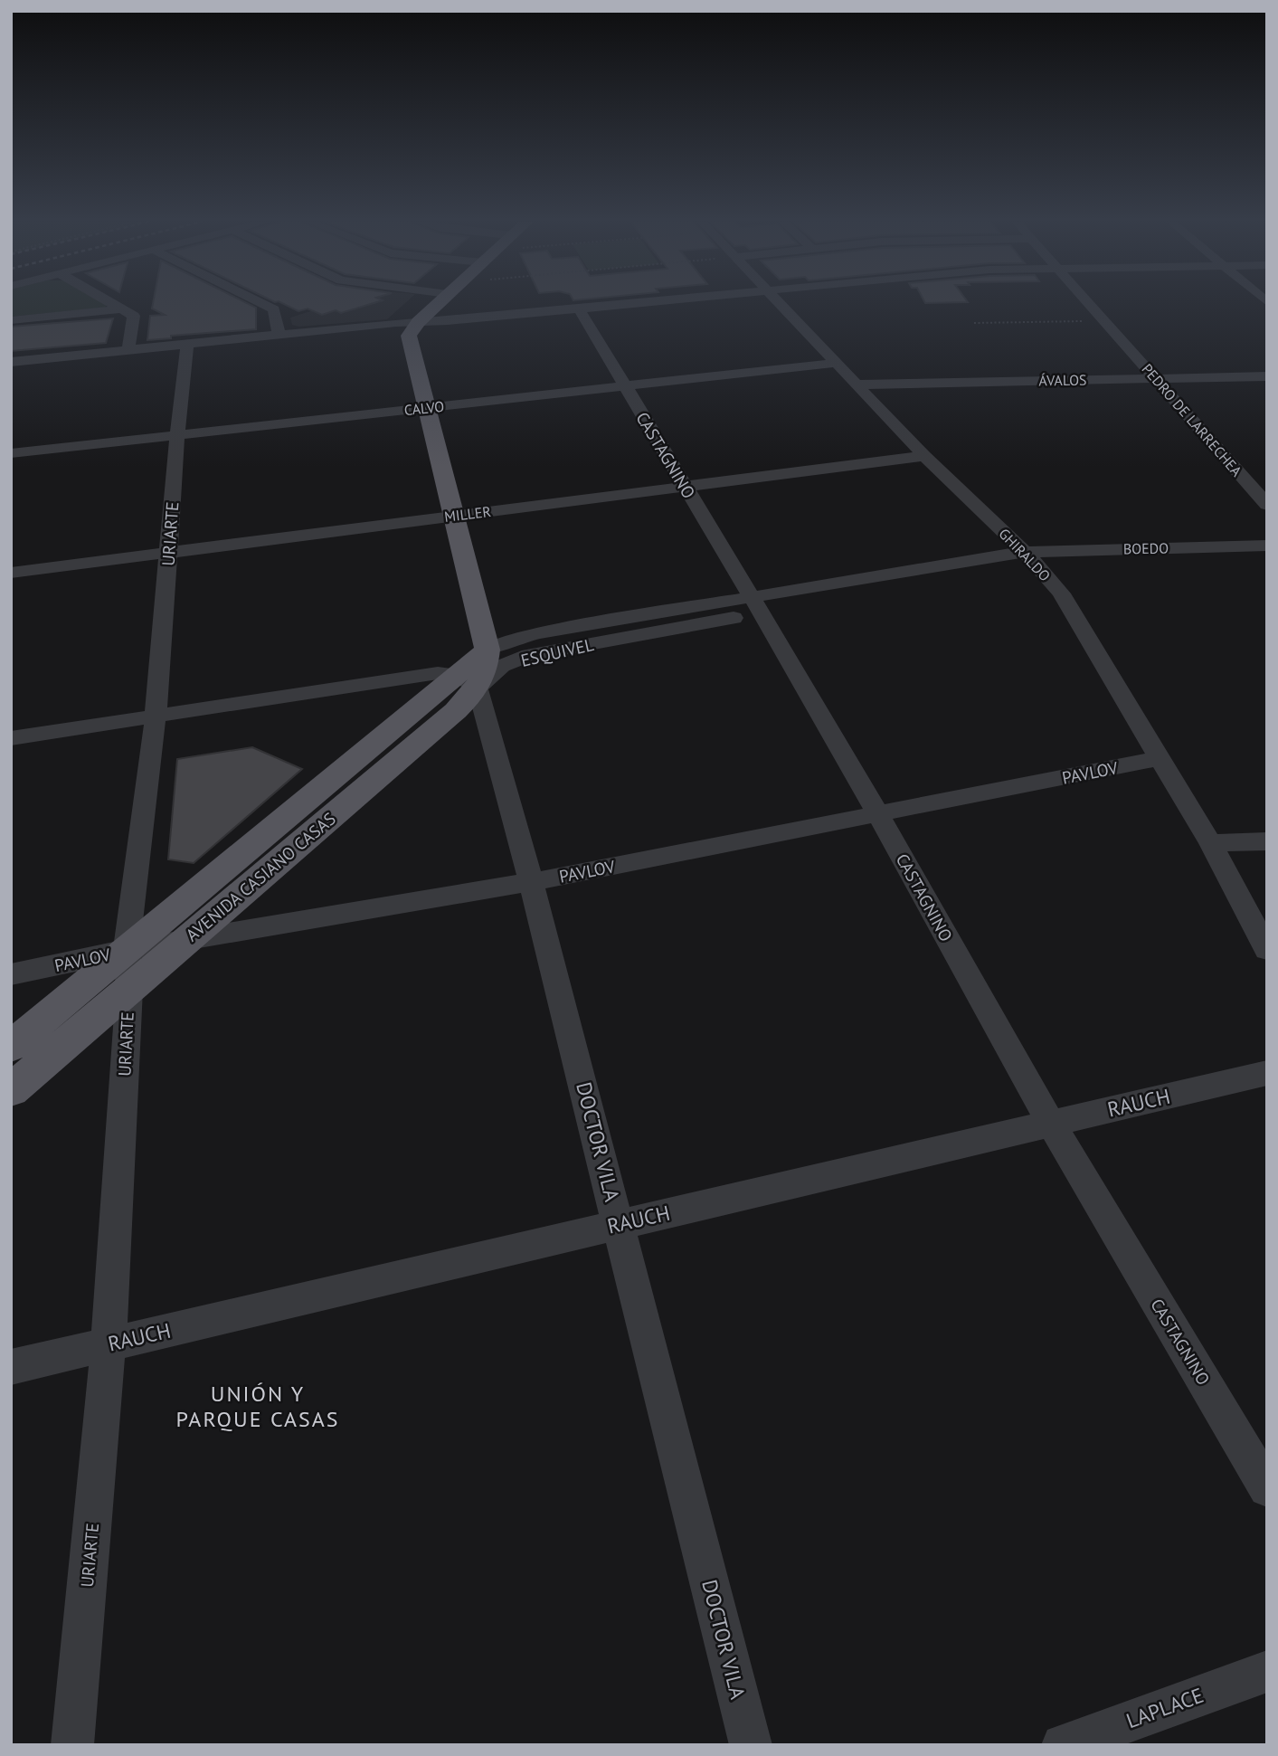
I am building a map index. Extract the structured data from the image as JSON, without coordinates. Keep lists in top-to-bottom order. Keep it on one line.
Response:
{"streets":{"main road":["AVENIDA CASIANO CASAS"],"street":["ÁVALOS","CALVO","PEDRO DE LARRECHEA","CASTAGNINO","MILLER","URIARTE","BOEDO","GHIRALDO","ESQUIVEL","PAVLOV","RAUCH","DOCTOR VILA","LAPLACE"]},"crossings":[["ÁVALOS","PEDRO DE LARRECHEA"],["ÁVALOS","GHIRALDO"],["CALVO","CASTAGNINO"],["CALVO","URIARTE"],["CALVO","GHIRALDO"],["CASTAGNINO","MILLER"],["CASTAGNINO","ESQUIVEL"],["CASTAGNINO","PAVLOV"],["CASTAGNINO","RAUCH"],["MILLER","URIARTE"],["MILLER","GHIRALDO"],["URIARTE","PAVLOV"],["URIARTE","AVENIDA CASIANO CASAS"],["URIARTE","RAUCH"],["BOEDO","GHIRALDO"],["BOEDO","ESQUIVEL"],["GHIRALDO","ESQUIVEL"],["GHIRALDO","PAVLOV"],["ESQUIVEL","AVENIDA CASIANO CASAS"],["ESQUIVEL","DOCTOR VILA"],["PAVLOV","AVENIDA CASIANO CASAS"],["PAVLOV","DOCTOR VILA"],["AVENIDA CASIANO CASAS","DOCTOR VILA"],["RAUCH","DOCTOR VILA"]],"districts":["UNIÓN Y PARQUE CASAS"]}
